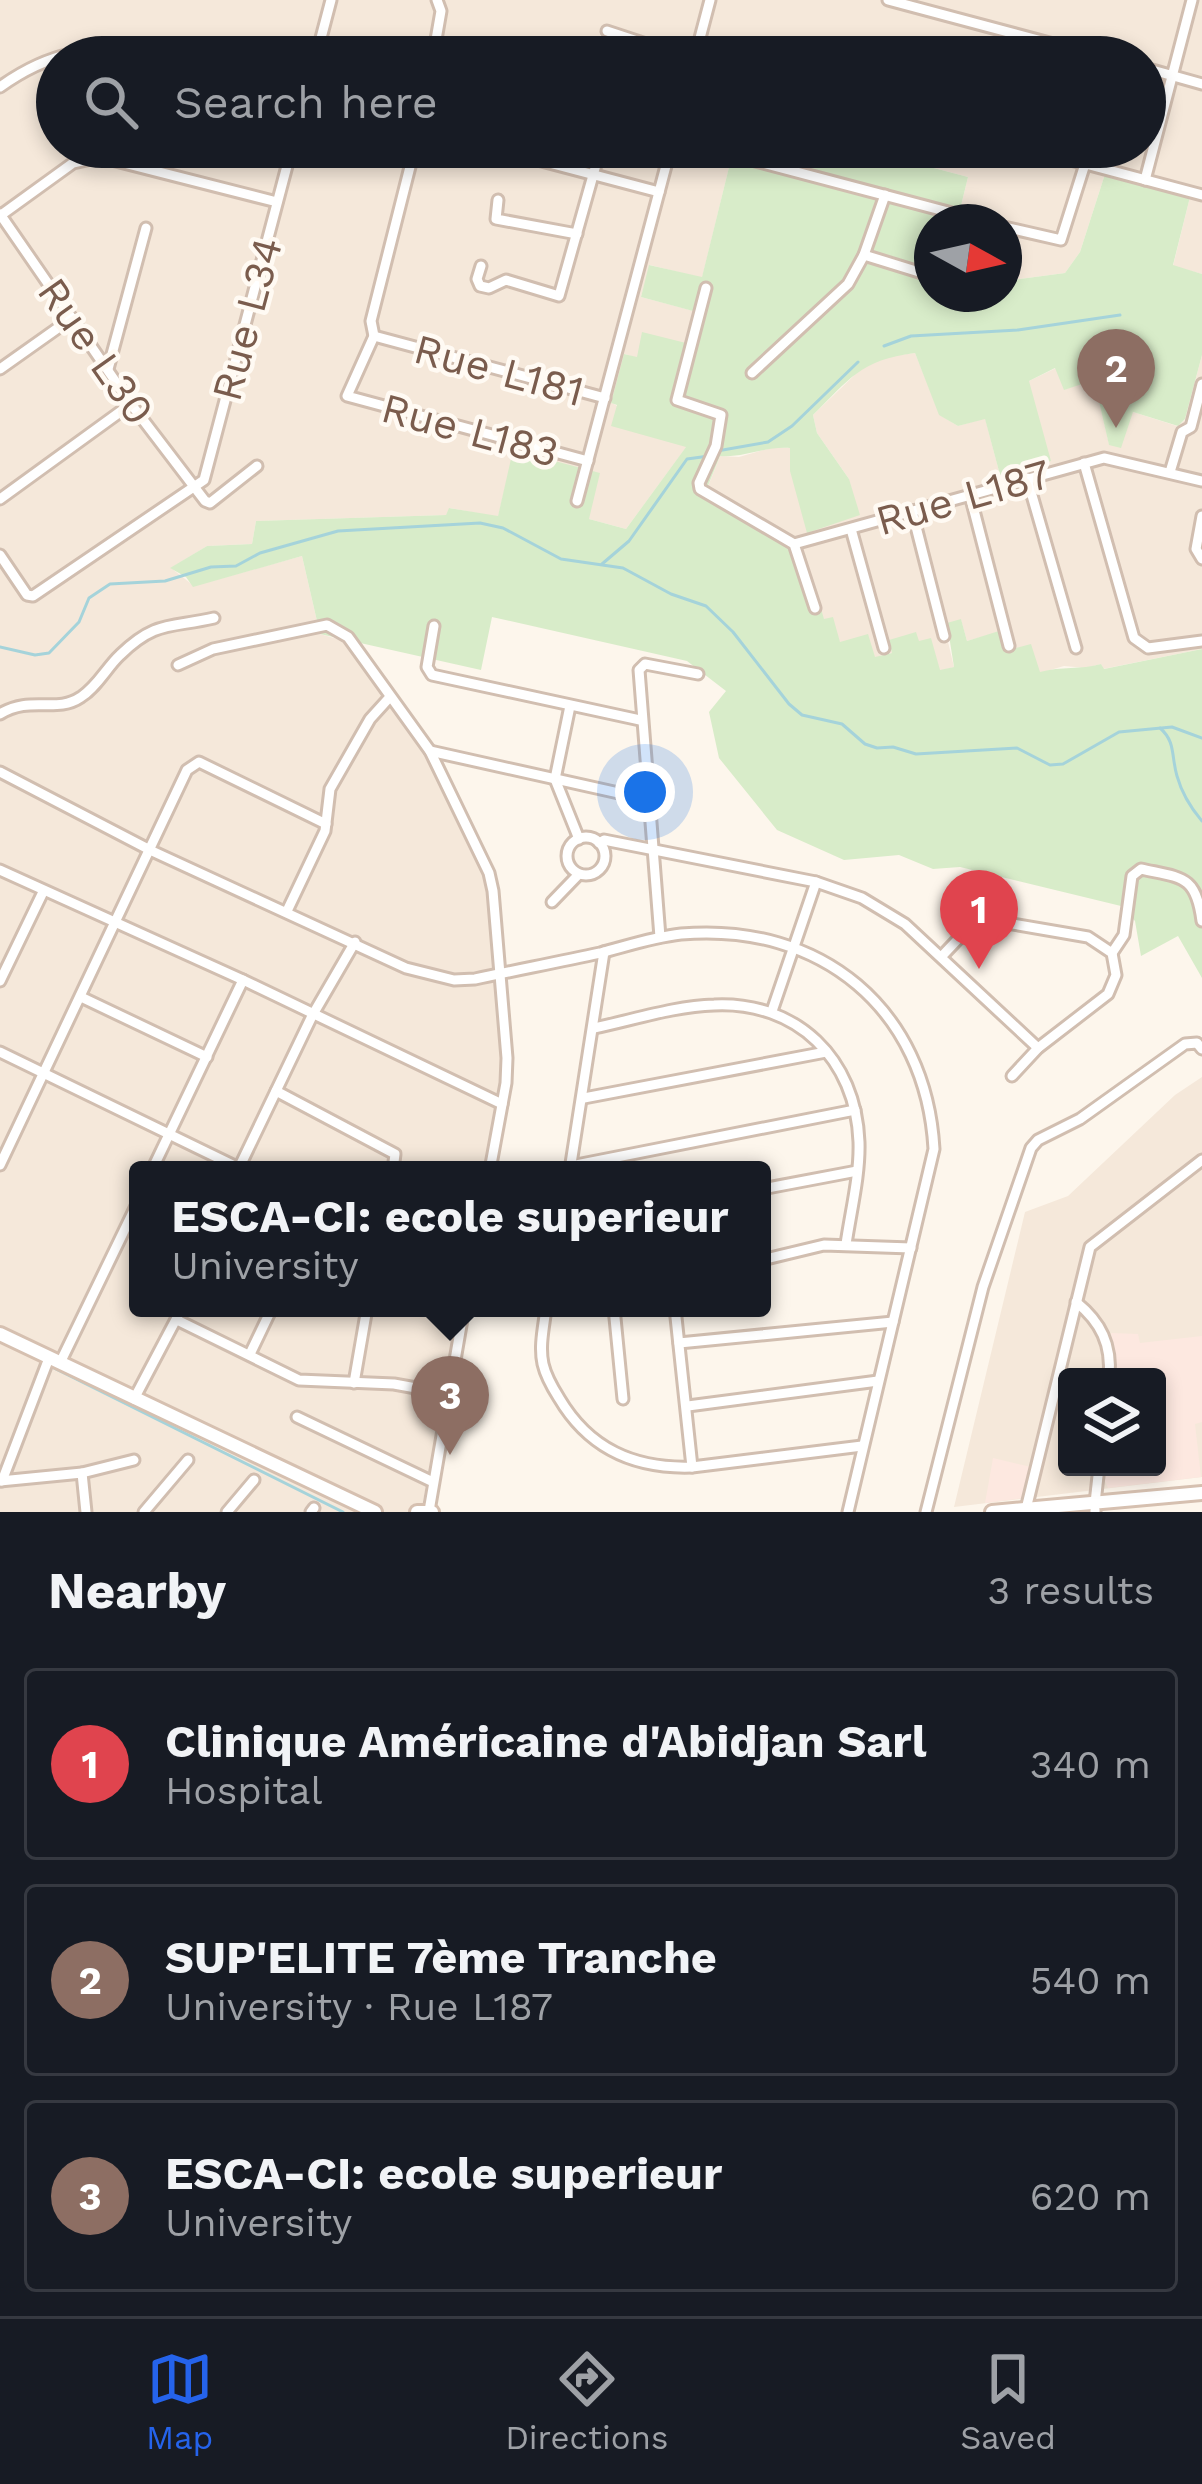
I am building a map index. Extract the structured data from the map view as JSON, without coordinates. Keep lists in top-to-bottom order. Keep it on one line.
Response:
{"streets":{"street":["Rue L34","Rue L30","Rue L181","Rue L183","Rue L187"]},"crossings":[["Rue L34","Rue L30"],["Rue L181","Rue L183"]],"north":"right","page":{"search":"Search here","pins":["2","1","3"],"popup":["ESCA-CI: ecole superieur","University"],"heading":["Nearby","3 results"],"list":[{"mark":"1","name":"Clinique Américaine d'Abidjan Sarl","note":"Hospital","value":"340 m"},{"mark":"2","name":"SUP'ELITE 7ème Tranche","note":"University · Rue L187","value":"540 m"},{"mark":"3","name":"ESCA-CI: ecole superieur","note":"University","value":"620 m"}],"nav":["Map","Directions","Saved"]}}
